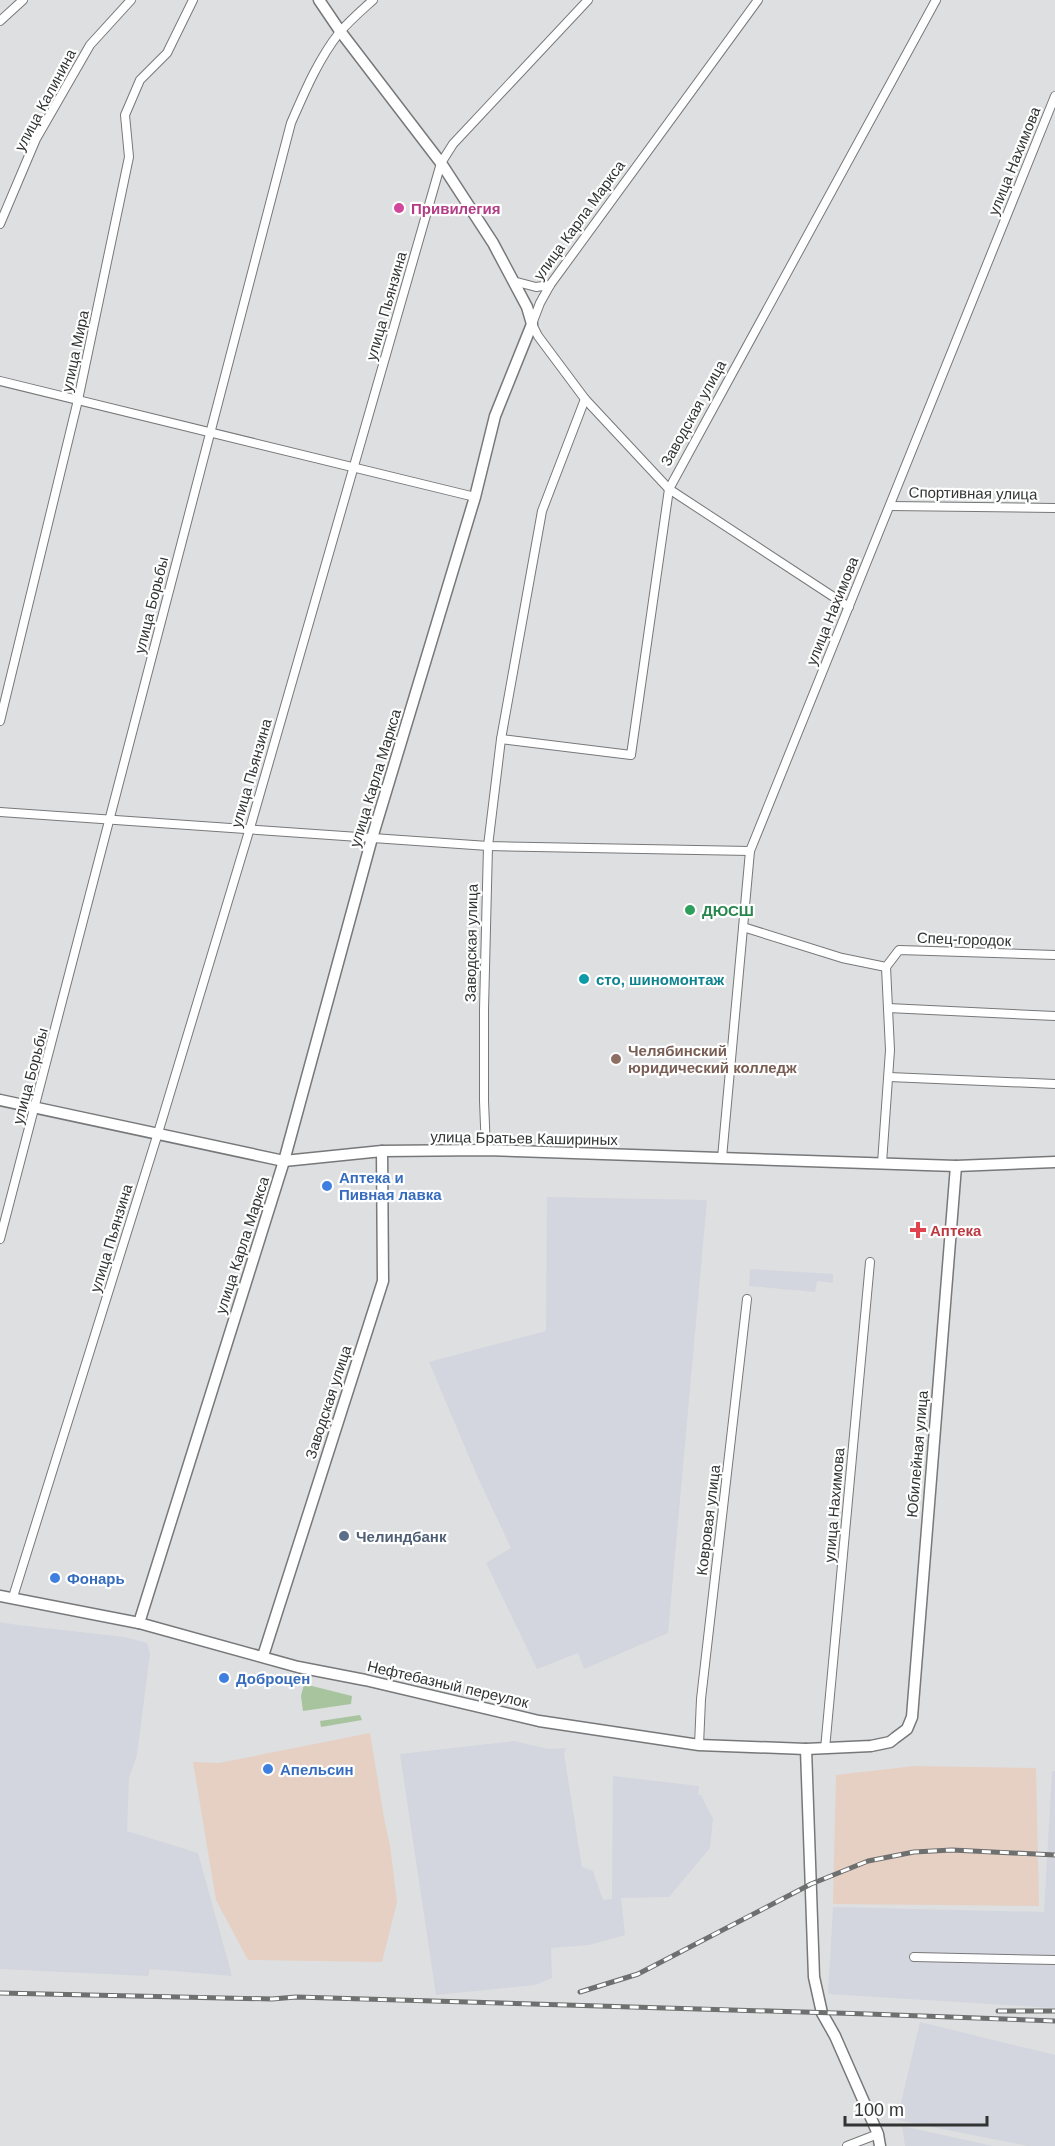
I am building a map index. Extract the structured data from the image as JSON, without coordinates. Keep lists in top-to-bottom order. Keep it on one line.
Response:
{"streets":{"street":["улица Калинина","улица Нахимова","улица Карла Маркса","улица Пьянзина","улица Мира","Заводская улица","Спортивная улица","улица Борьбы","Спец-городок","улица Братьев Кашириных","Юбилейная улица","Ковровая улица","Нефтебазный переулок"]},"crossings":[["улица Нахимова","Спортивная улица"],["улица Нахимова","улица Братьев Кашириных"],["улица Нахимова","Нефтебазный переулок"],["улица Карла Маркса","улица Братьев Кашириных"],["улица Карла Маркса","Нефтебазный переулок"],["улица Пьянзина","улица Братьев Кашириных"],["улица Пьянзина","Нефтебазный переулок"],["Заводская улица","улица Братьев Кашириных"],["Заводская улица","Нефтебазный переулок"],["улица Борьбы","улица Братьев Кашириных"],["улица Братьев Кашириных","Юбилейная улица"],["Юбилейная улица","Нефтебазный переулок"],["Ковровая улица","Нефтебазный переулок"]],"places":{"other":["Привилегия","ДЮСШ","сто, шиномонтаж","Челябинский юридический колледж","Аптека и Пивная лавка","Челиндбанк","Фонарь","Доброцен","Апельсин"],"health":["Аптека"]},"scale_bar":"100 m"}
